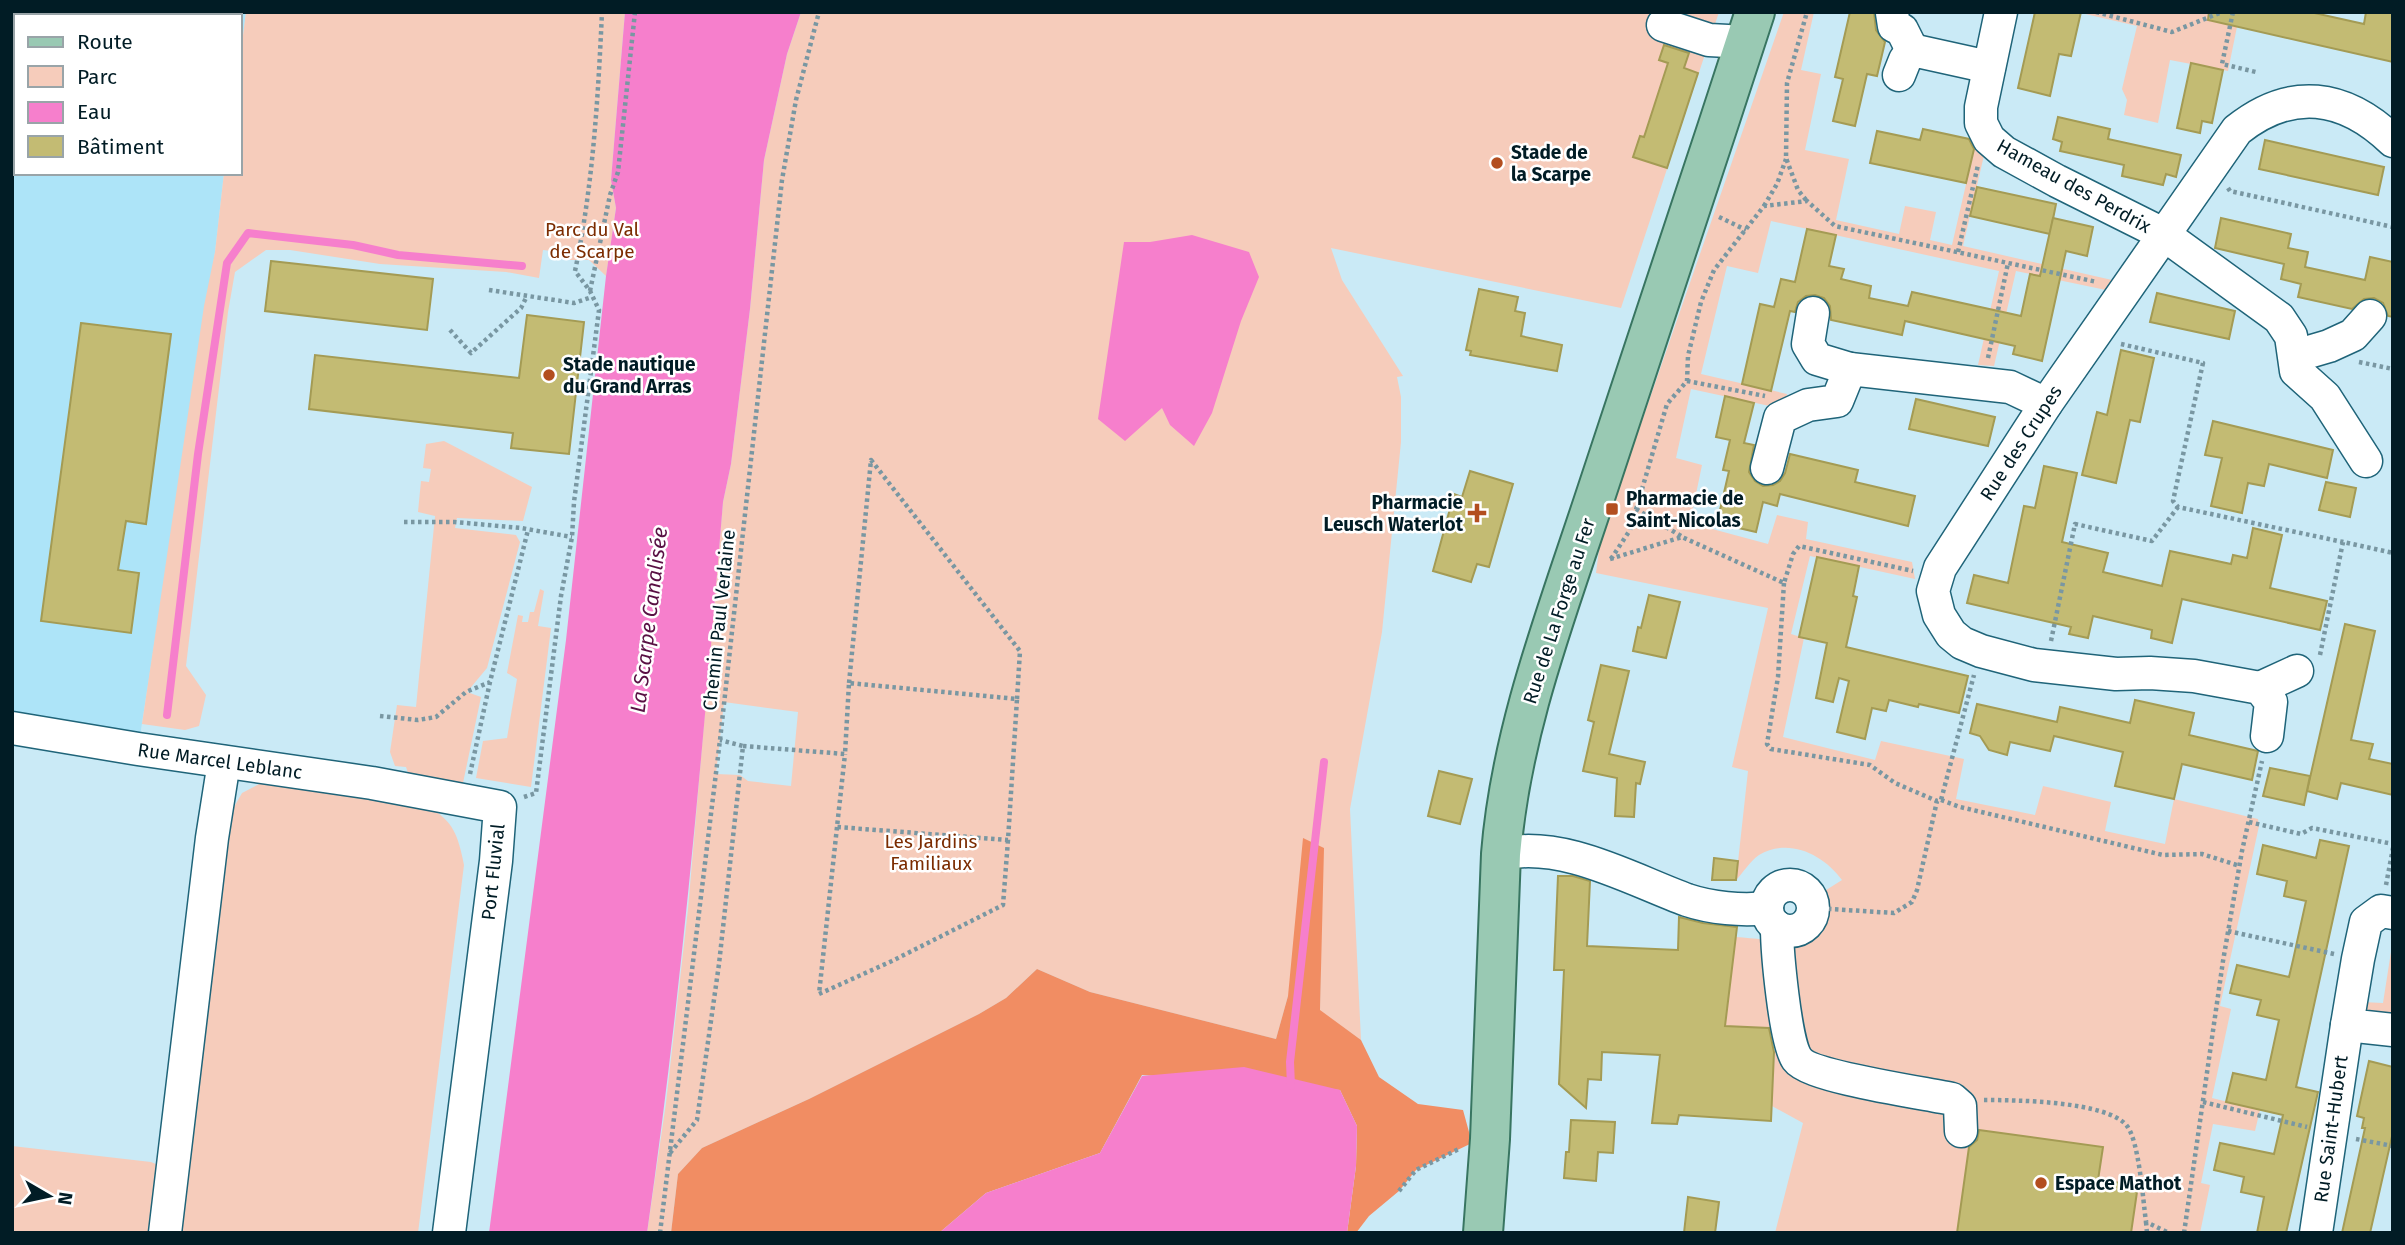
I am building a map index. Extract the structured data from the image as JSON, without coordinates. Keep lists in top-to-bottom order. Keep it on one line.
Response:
{"streets":{"main road":["Rue de La Forge au Fer"],"street":["Hameau des Perdrix","Rue des Crupes","Rue Marcel Leblanc","Port Fluvial","Rue Saint-Hubert"],"path":["Chemin Paul Verlaine"]},"crossings":[["Hameau des Perdrix","Rue des Crupes"],["Rue Marcel Leblanc","Port Fluvial"]],"water":["La Scarpe Canalisée"],"parks":["Parc du Val de Scarpe","Les Jardins Familiaux"],"places":{"other":["Stade de la Scarpe","Stade nautique du Grand Arras","Espace Mathot"],"transit":["Pharmacie de Saint-Nicolas"],"health":["Pharmacie Leusch Waterlot"]},"legend":["Route","Parc","Eau","Bâtiment"],"north":"right"}
